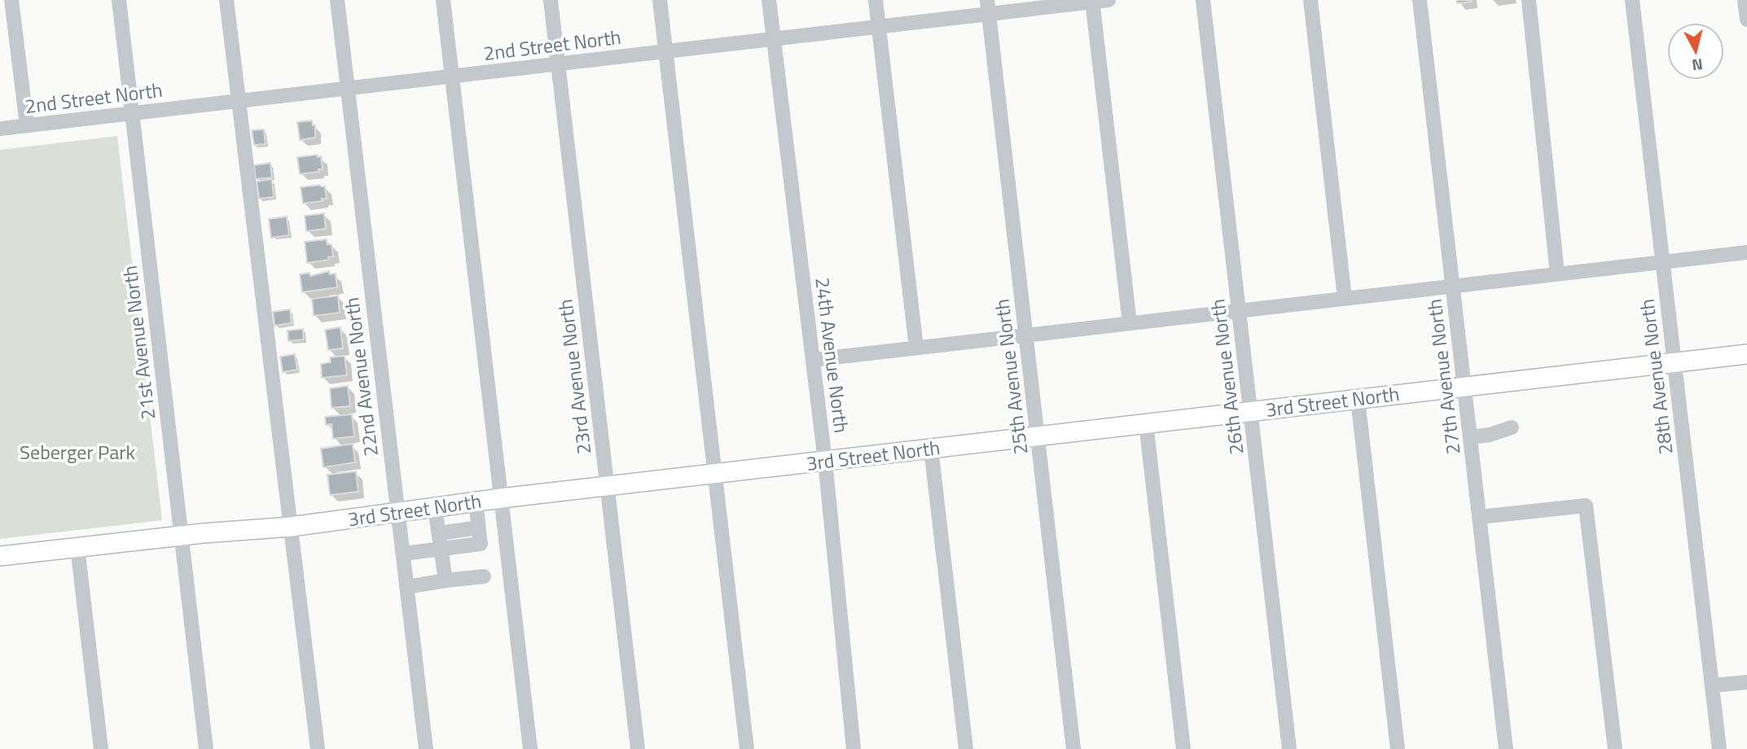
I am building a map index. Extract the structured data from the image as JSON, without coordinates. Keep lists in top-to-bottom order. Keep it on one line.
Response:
{"streets":{"main road":["3rd Street North"],"street":["2nd Street North","21st Avenue North","24th Avenue North","22nd Avenue North","23rd Avenue North","25th Avenue North","26th Avenue North","27th Avenue North","28th Avenue North"]},"crossings":[["2nd Street North","21st Avenue North"],["2nd Street North","24th Avenue North"],["2nd Street North","22nd Avenue North"],["2nd Street North","23rd Avenue North"],["2nd Street North","25th Avenue North"],["21st Avenue North","3rd Street North"],["24th Avenue North","3rd Street North"],["22nd Avenue North","3rd Street North"],["23rd Avenue North","3rd Street North"],["25th Avenue North","3rd Street North"],["26th Avenue North","3rd Street North"],["27th Avenue North","3rd Street North"],["28th Avenue North","3rd Street North"]],"parks":["Seberger Park"],"north":"bottom"}
